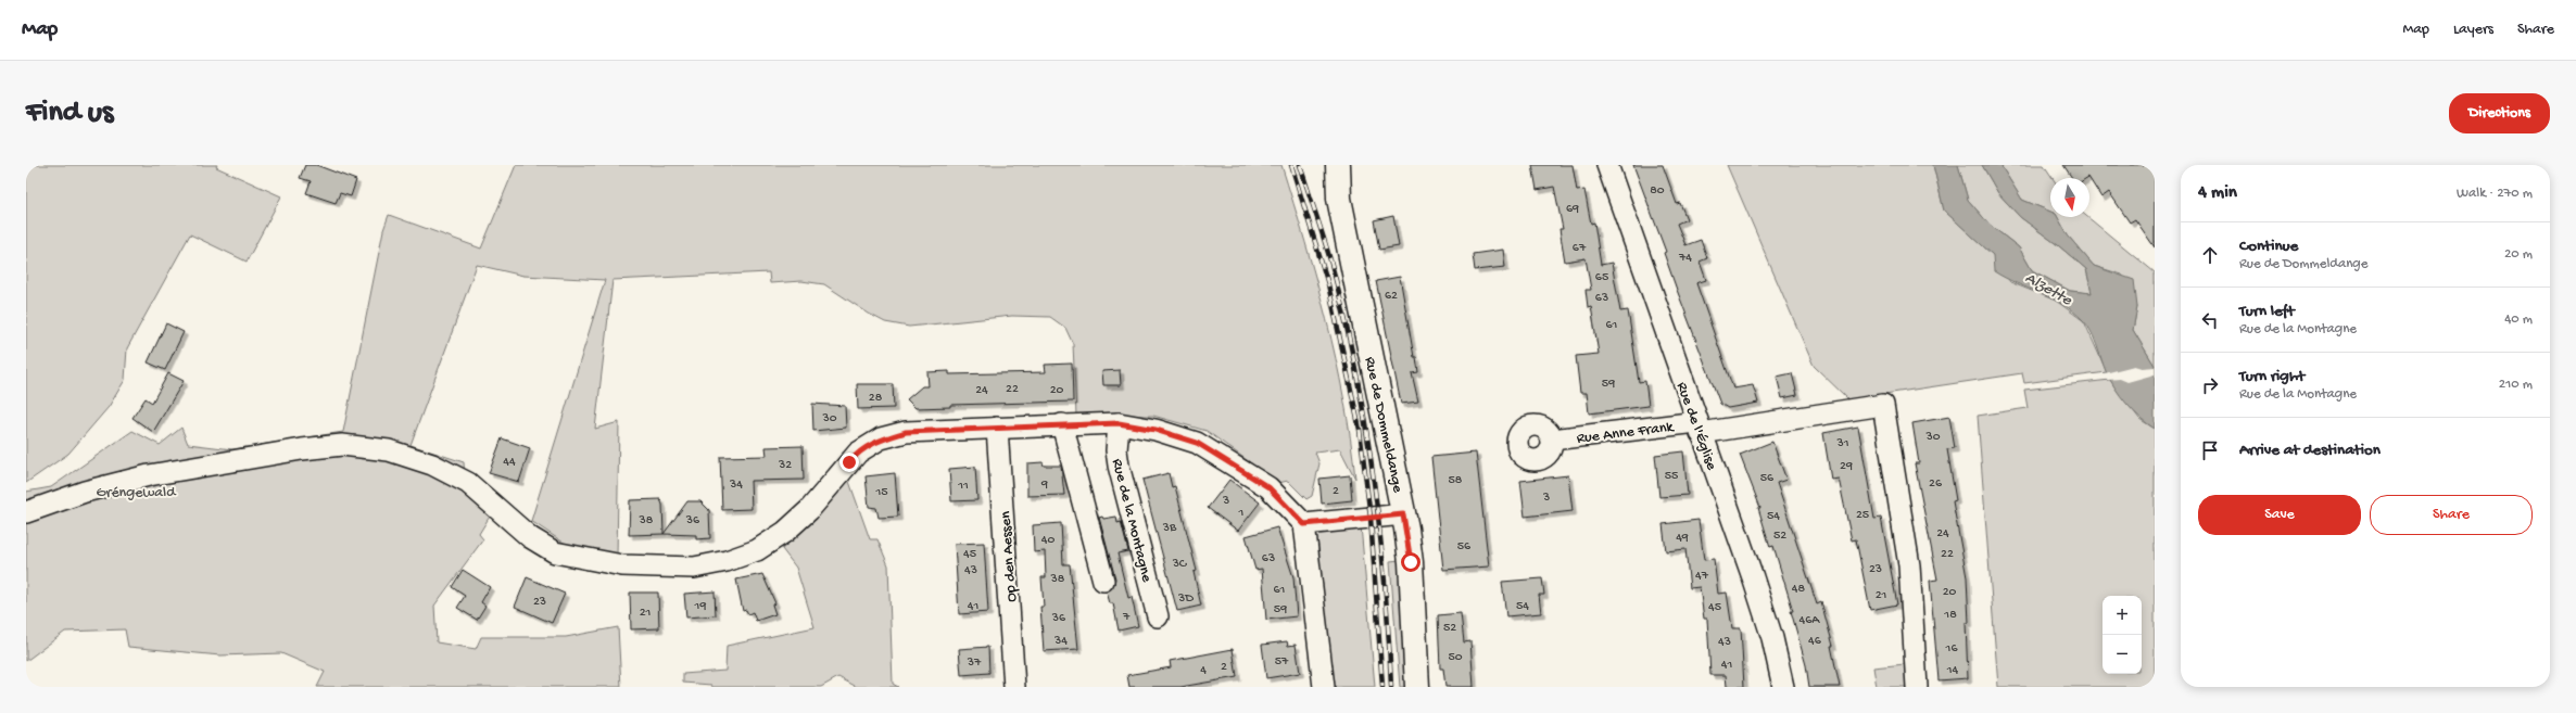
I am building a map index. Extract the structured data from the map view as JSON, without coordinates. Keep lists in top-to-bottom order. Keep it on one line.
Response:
{"streets":{"main road":["Rue de Dommeldange"],"street":["Rue de l'Église","Rue Anne Frank","Rue de la Montagne","Op den Aessen"]},"crossings":[["Rue de l'Église","Rue Anne Frank"]],"water":["Alzette"],"parks":["Gréngewald"],"house_numbers":["80","69","67","74","65","62","63","61","59","22","24","20","28","30","30","31","44","32","29","55","56","58","26","34","9","11","2","15","3","3","1","25","54","38","36","3B","24","52","49","40","56","45","22","63","3C","23","43","47","38","48","61","20","21","3D","23","19","41","54","45","59","21","18","7","36","46A","52","34","46","43","16","50","57","37","41","2","4","14"],"north":"bottom","page":{"header":"Map","nav":["Map","Layers","Share"],"buttons":["Directions",["Save","Share"]],"title":"Find us","heading":["4 min","Walk · 270 m"],"list":[["Continue","Rue de Dommeldange","20 m"],["Turn left","Rue de la Montagne","40 m"],["Turn right","Rue de la Montagne","210 m"],"Arrive at destination"],"map_buttons":["+","−"]}}
